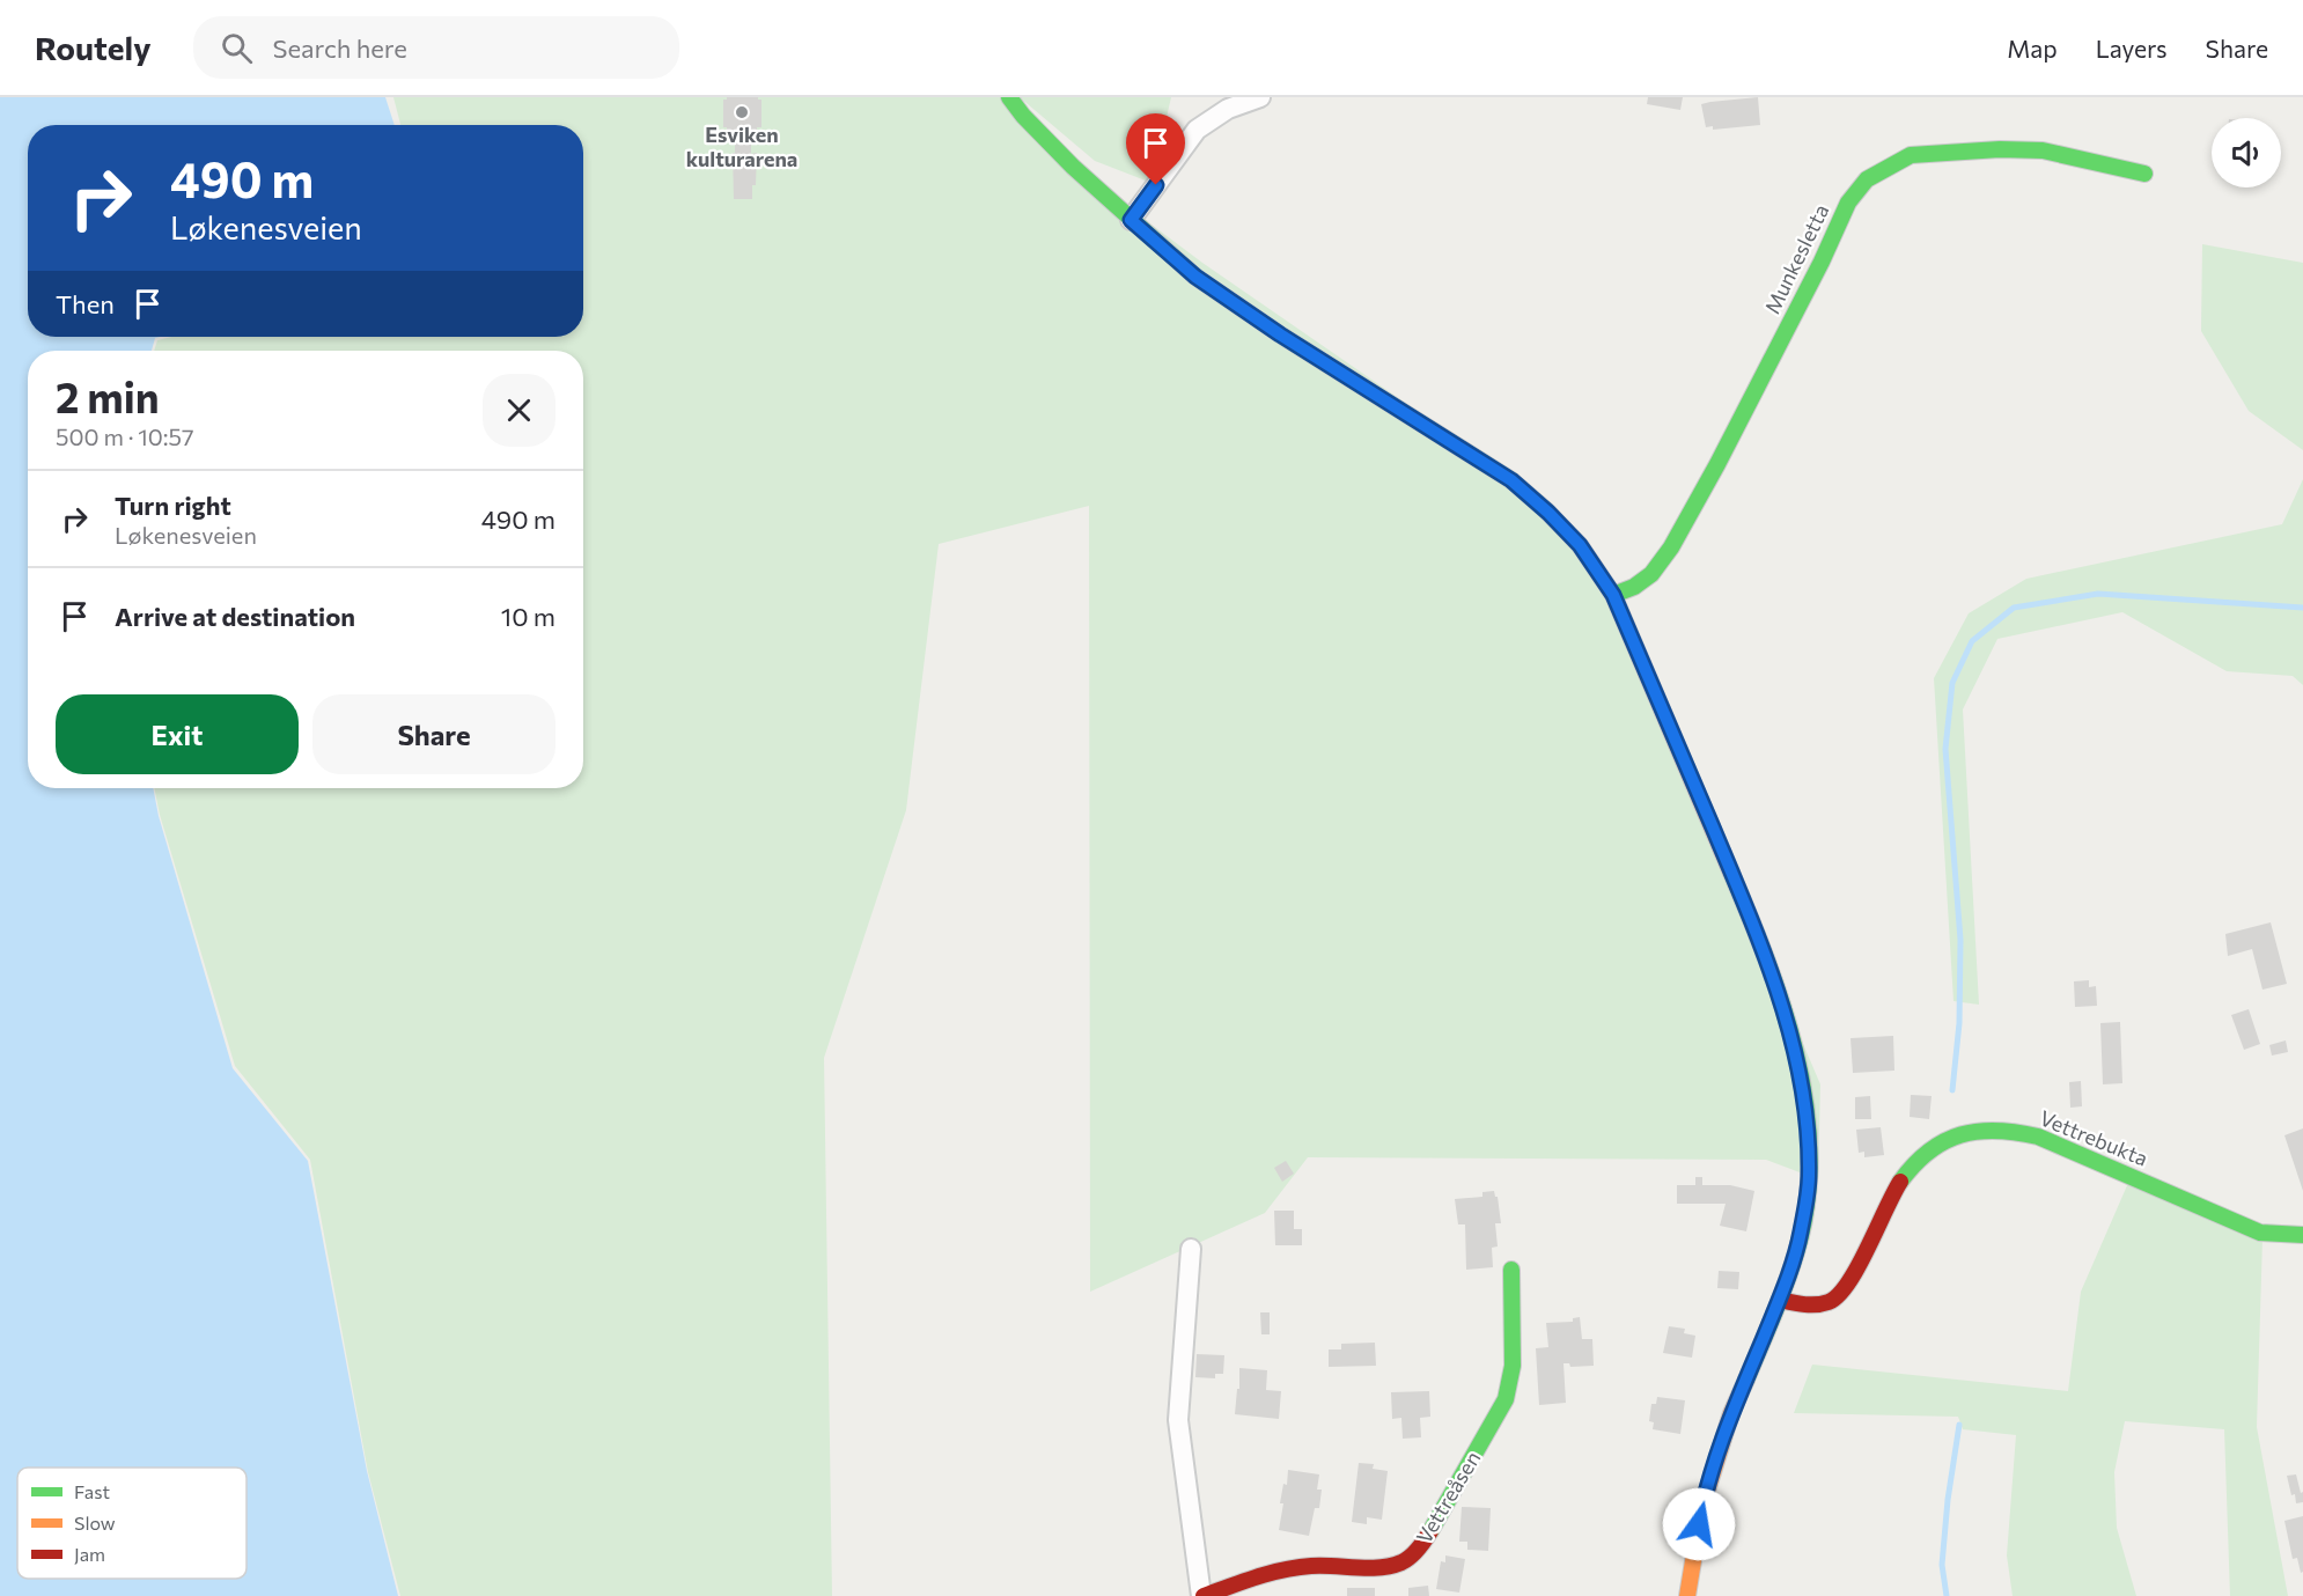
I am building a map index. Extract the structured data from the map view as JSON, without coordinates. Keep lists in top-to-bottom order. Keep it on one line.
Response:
{"streets":{"street":["Munkesletta","Vettrebukta","Vettreåsen"]},"places":["Esviken kulturarena"],"legend":["Fast","Slow","Jam"],"page":{"header":"Routely","search":"Search here","nav":["Map","Layers","Share"],"turn":["490 m","Løkenesveien"],"then":"Then","heading":["2 min","500 m · 10:57"],"list":[{"name":"Turn right","note":"Løkenesveien","value":"490 m"},{"name":"Arrive at destination","value":"10 m"}],"buttons":["Exit","Share"]}}
